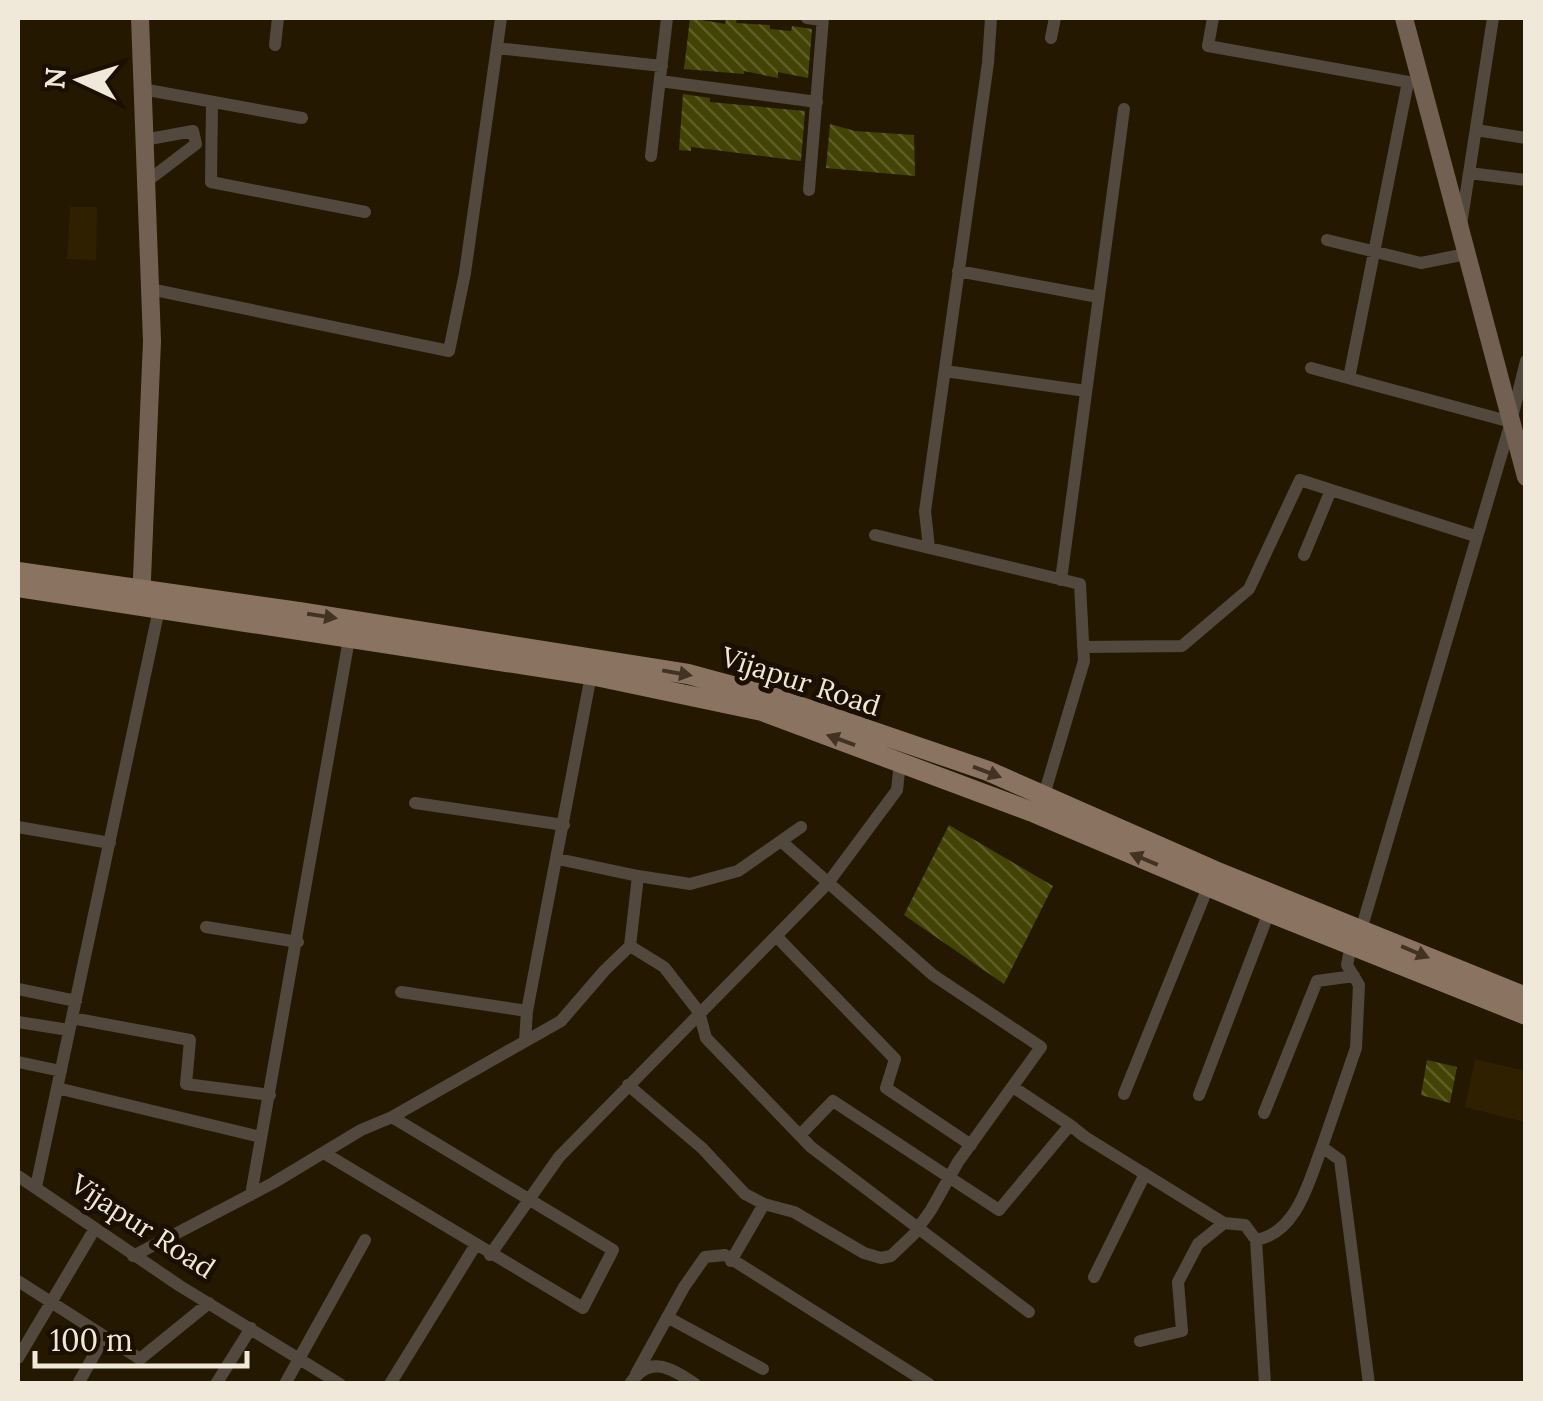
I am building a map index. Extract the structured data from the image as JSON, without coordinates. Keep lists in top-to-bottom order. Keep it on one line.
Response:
{"streets":{"main road":["Vijapur Road"]},"scale_bar":"100 m","north":"left"}
